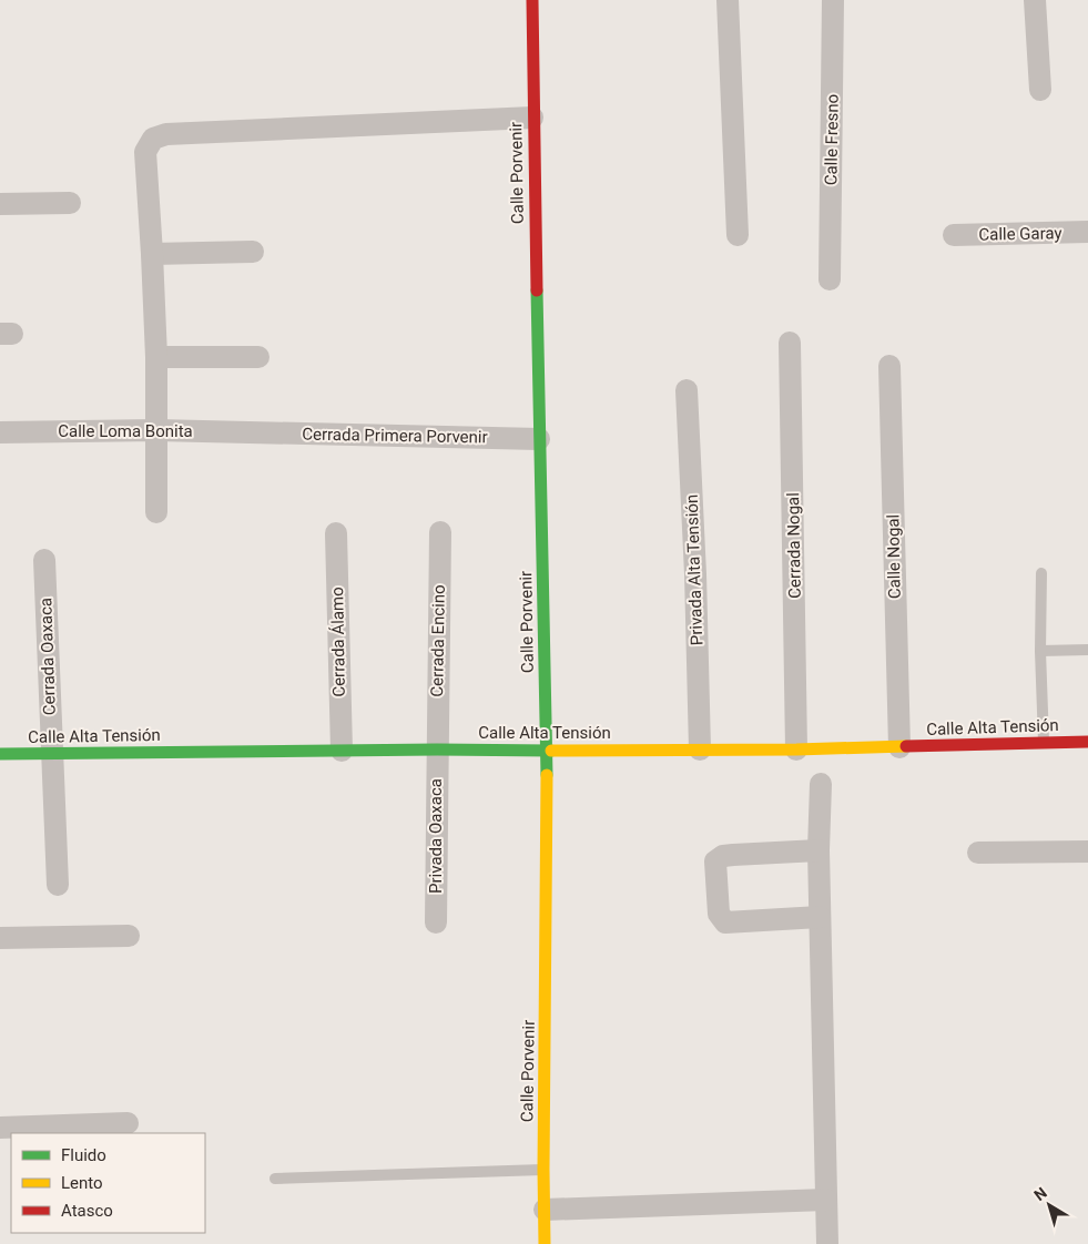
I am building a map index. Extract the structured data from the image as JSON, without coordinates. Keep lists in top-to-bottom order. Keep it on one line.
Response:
{"streets":{"street":["Calle Fresno","Calle Porvenir","Calle Garay","Calle Loma Bonita","Cerrada Primera Porvenir","Cerrada Nogal","Calle Nogal","Privada Alta Tensión","Cerrada Encino","Cerrada Álamo","Cerrada Oaxaca","Calle Alta Tensión","Privada Oaxaca"]},"crossings":[["Calle Porvenir","Cerrada Primera Porvenir"],["Calle Porvenir","Calle Alta Tensión"],["Calle Loma Bonita","Cerrada Primera Porvenir"],["Cerrada Nogal","Calle Alta Tensión"],["Calle Nogal","Calle Alta Tensión"],["Privada Alta Tensión","Calle Alta Tensión"],["Cerrada Encino","Calle Alta Tensión"],["Cerrada Encino","Privada Oaxaca"],["Cerrada Álamo","Calle Alta Tensión"],["Cerrada Oaxaca","Calle Alta Tensión"],["Calle Alta Tensión","Privada Oaxaca"]],"legend":["Fluido","Lento","Atasco"],"north":"top left"}
